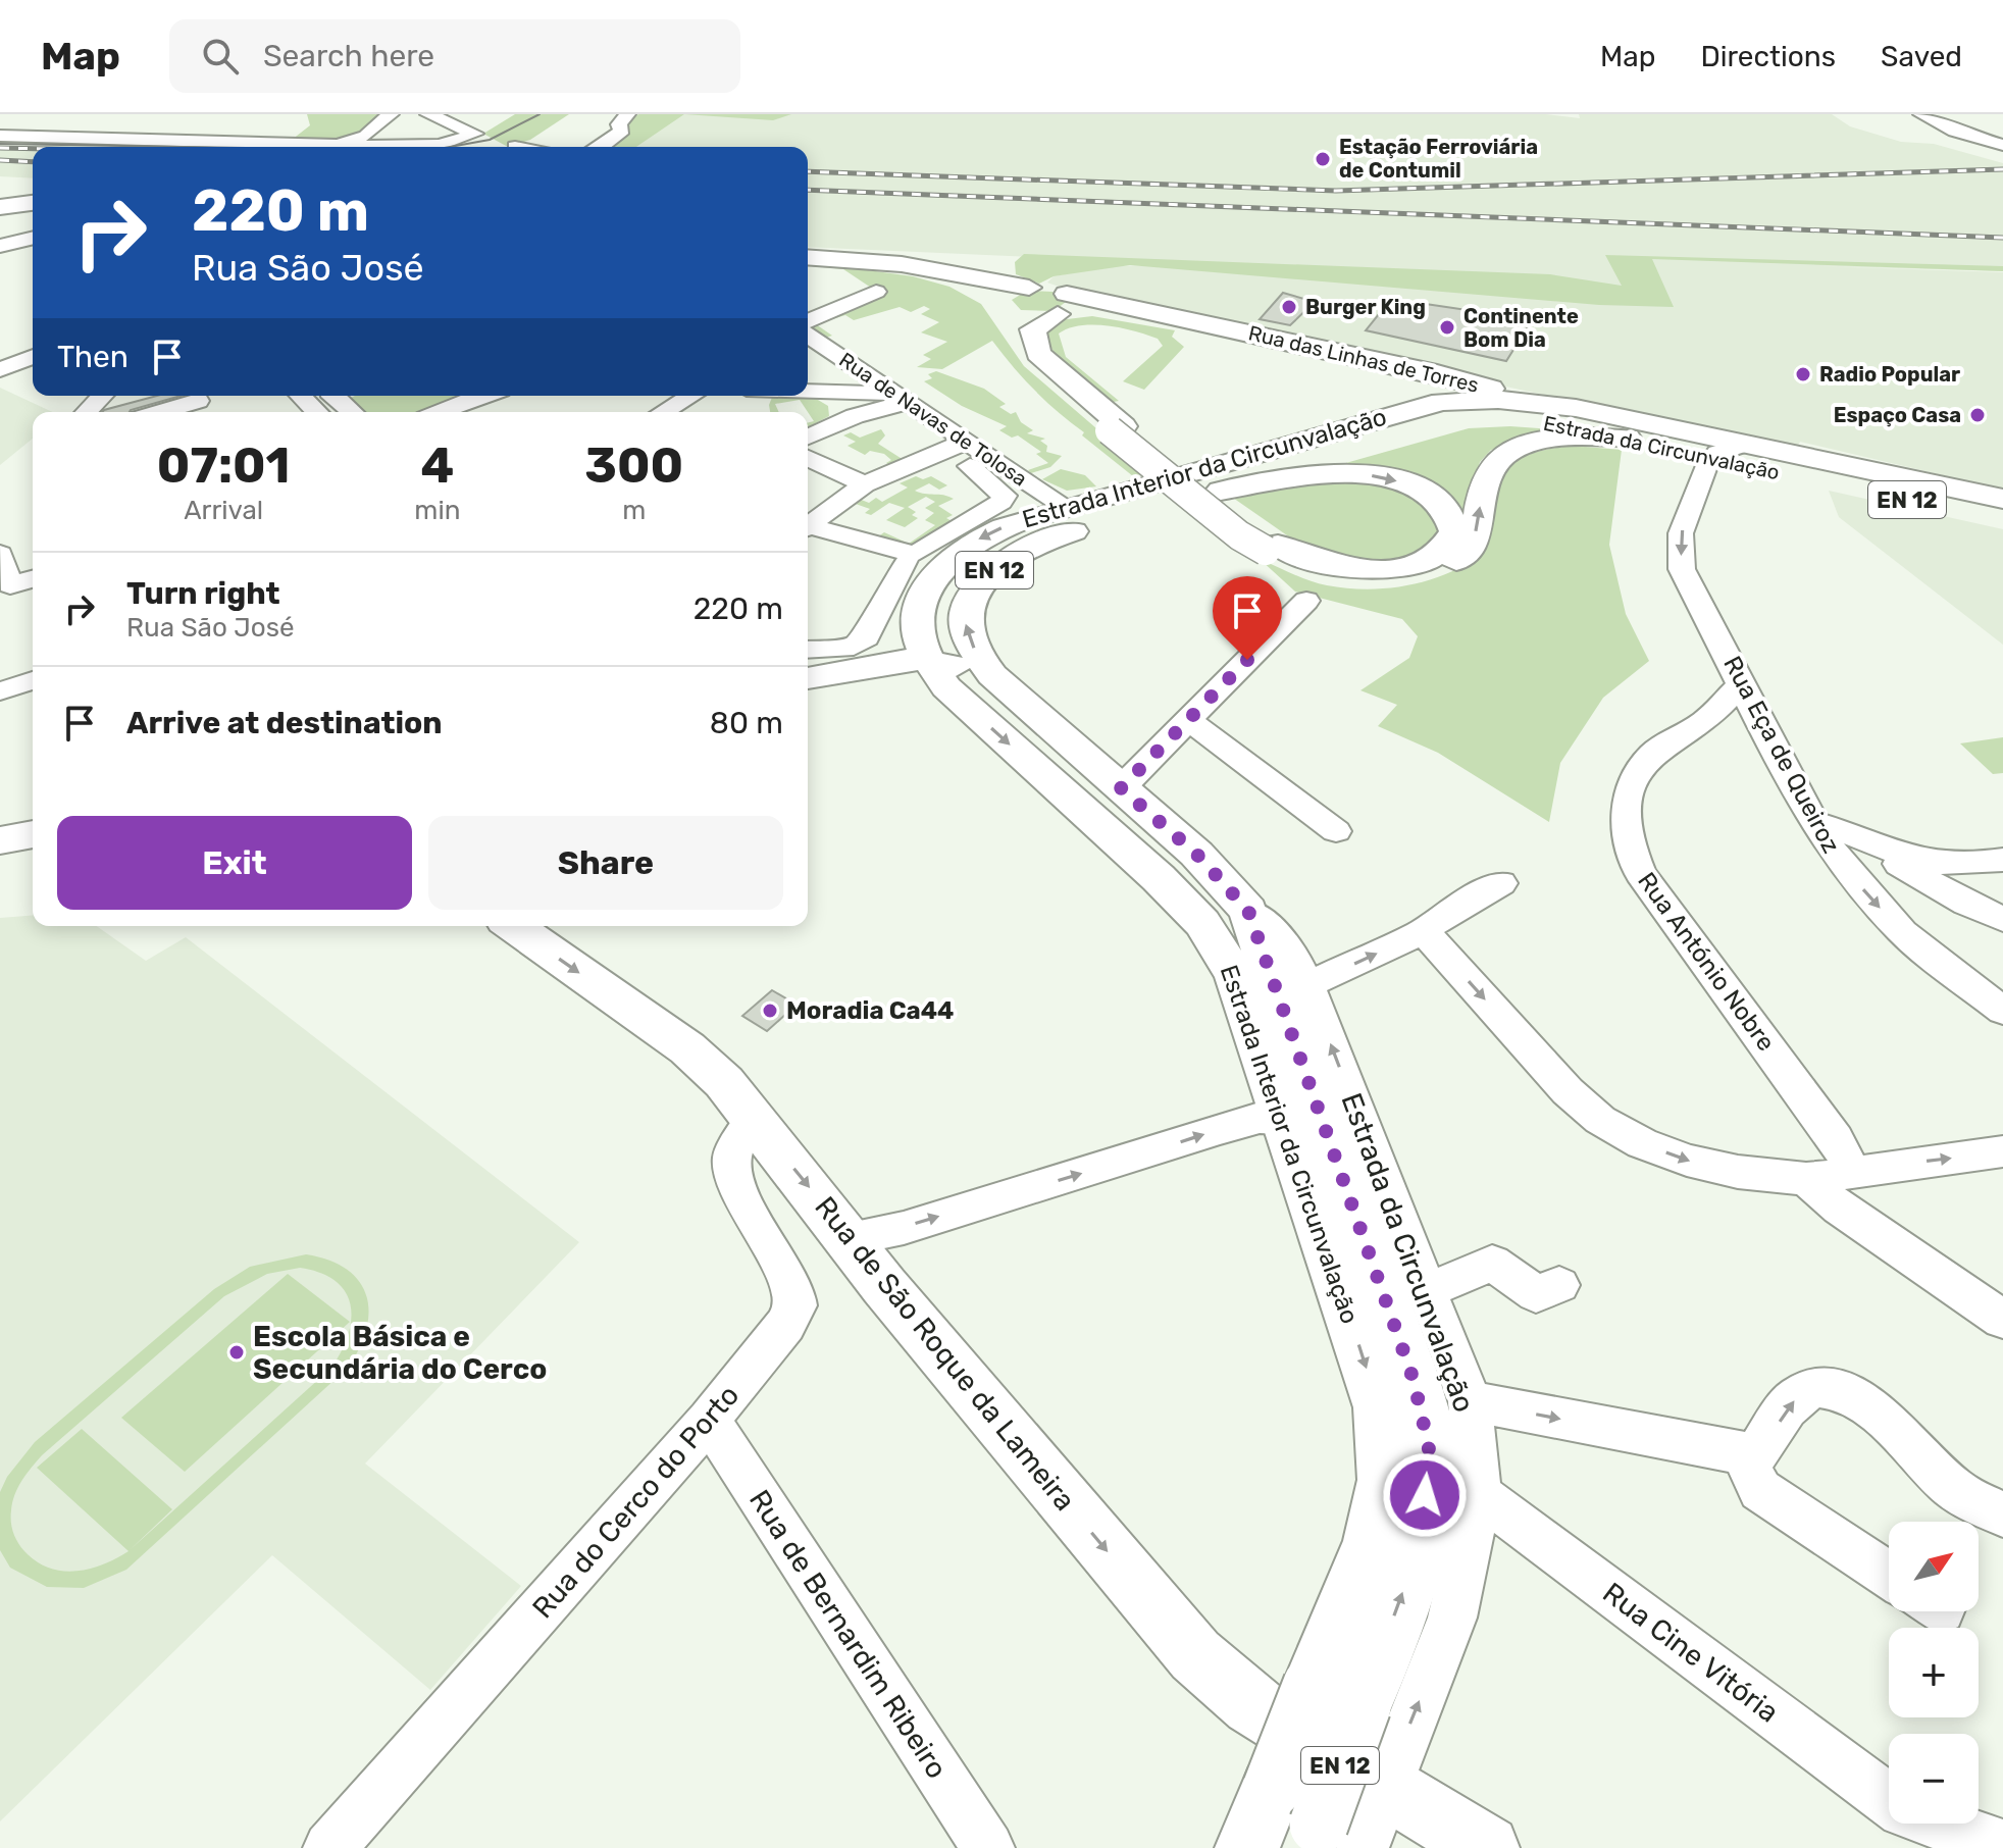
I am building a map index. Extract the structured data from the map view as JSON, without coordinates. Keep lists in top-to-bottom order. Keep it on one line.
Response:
{"streets":{"main road":["Rua das Linhas de Torres","Estrada da Circunvalação","Estrada Interior da Circunvalação","EN 12","Rua de São Roque da Lameira"],"street":["Rua de Navas de Tolosa","Rua Eça de Queiroz","Rua António Nobre","Rua do Cerco do Porto","Rua de Bernardim Ribeiro","Rua Cine Vitória"]},"crossings":[["Rua das Linhas de Torres","Estrada Interior da Circunvalação"],["Rua de Navas de Tolosa","Estrada Interior da Circunvalação"],["Estrada da Circunvalação","Estrada Interior da Circunvalação"],["Estrada da Circunvalação","EN 12"],["Estrada da Circunvalação","Rua Eça de Queiroz"],["Estrada da Circunvalação","Rua de São Roque da Lameira"],["Estrada da Circunvalação","Rua Cine Vitória"],["Estrada Interior da Circunvalação","EN 12"],["Estrada Interior da Circunvalação","Rua Eça de Queiroz"],["Rua Eça de Queiroz","Rua António Nobre"],["Rua de São Roque da Lameira","Rua do Cerco do Porto"],["Rua do Cerco do Porto","Rua de Bernardim Ribeiro"]],"one_way":["Rua Eça de Queiroz","Rua de São Roque da Lameira"],"places":["Estação Ferroviária de Contumil","Burger King","Continente Bom Dia","Radio Popular","Espaço Casa","Moradia Ca44","Escola Básica e Secundária do Cerco"],"north":"top right","page":{"header":"Map","search":"Search here","nav":["Map","Directions","Saved"],"turn":["220 m","Rua São José"],"then":"Then","eta":["07:01","Arrival","4","min","300","m"],"list":[{"name":"Turn right","note":"Rua São José","value":"220 m"},{"name":"Arrive at destination","value":"80 m"}],"buttons":["Exit","Share"],"map_buttons":["+","−"]}}
